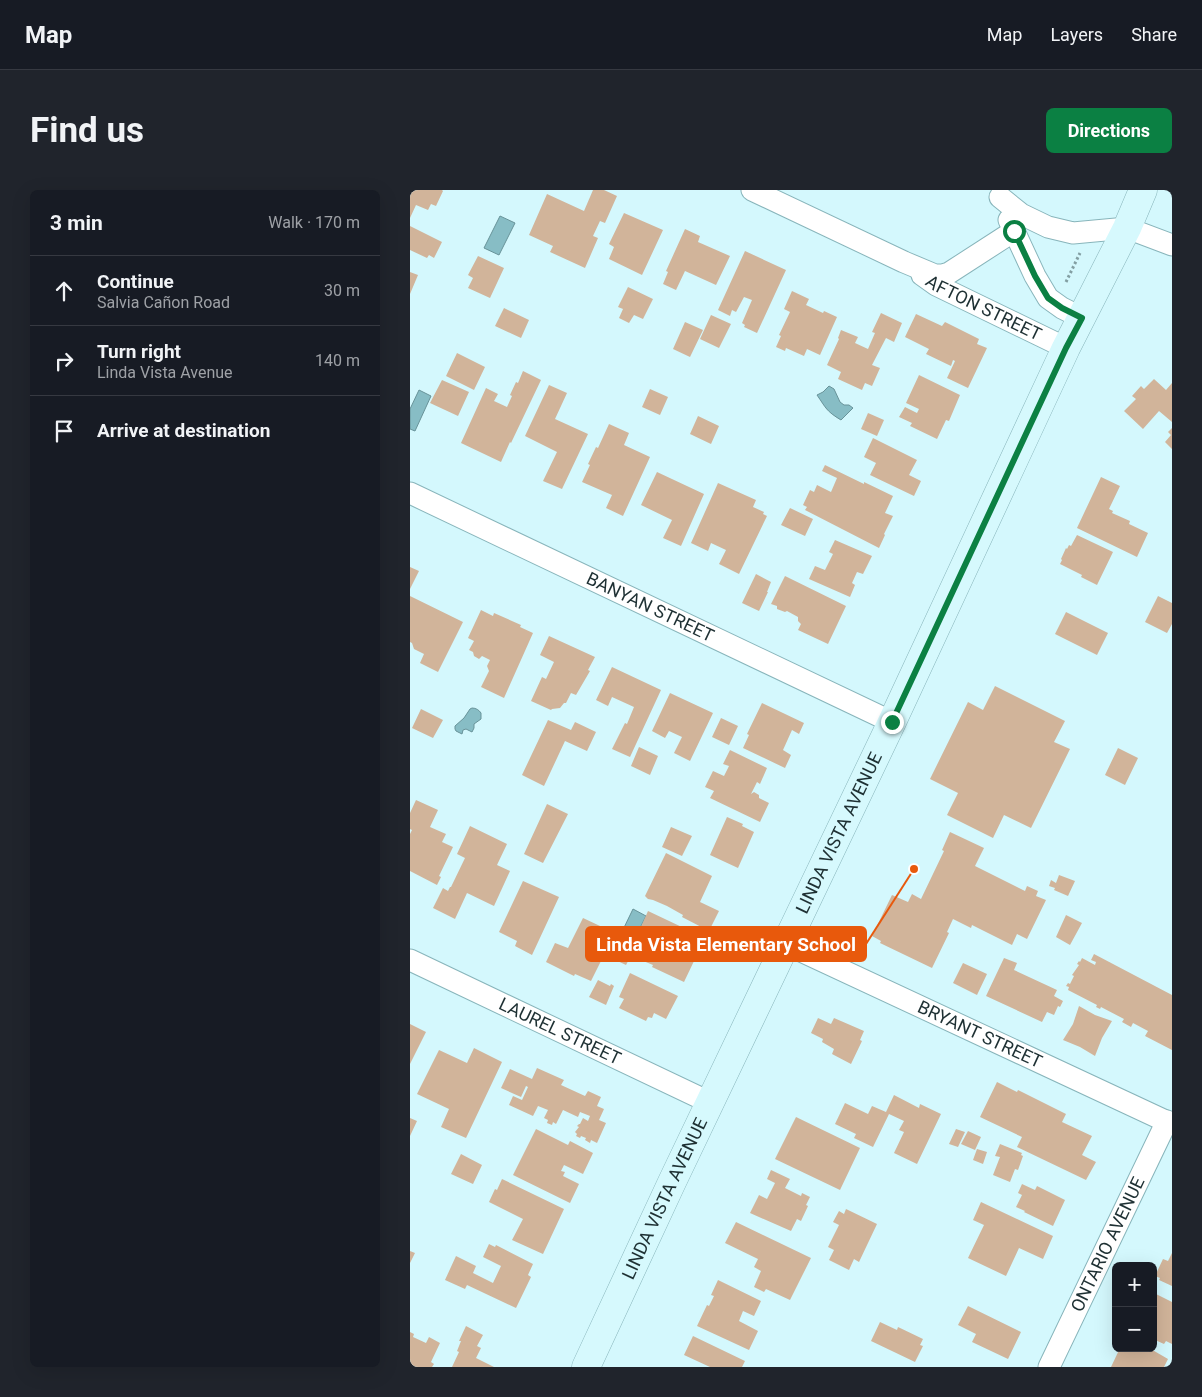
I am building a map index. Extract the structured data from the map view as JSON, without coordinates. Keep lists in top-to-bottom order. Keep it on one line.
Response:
{"streets":{"main road":["LINDA VISTA AVENUE"],"street":["AFTON STREET","BANYAN STREET","LAUREL STREET","BRYANT STREET","ONTARIO AVENUE"]},"crossings":[["AFTON STREET","LINDA VISTA AVENUE"],["BANYAN STREET","LINDA VISTA AVENUE"],["LINDA VISTA AVENUE","LAUREL STREET"],["LINDA VISTA AVENUE","BRYANT STREET"],["BRYANT STREET","ONTARIO AVENUE"]],"places":["Linda Vista Elementary School"],"page":{"header":"Map","nav":["Map","Layers","Share"],"buttons":"Directions","title":"Find us","heading":["3 min","Walk · 170 m"],"list":[["Continue","Salvia Cañon Road","30 m"],["Turn right","Linda Vista Avenue","140 m"],"Arrive at destination"],"map_buttons":["+","−"]}}
